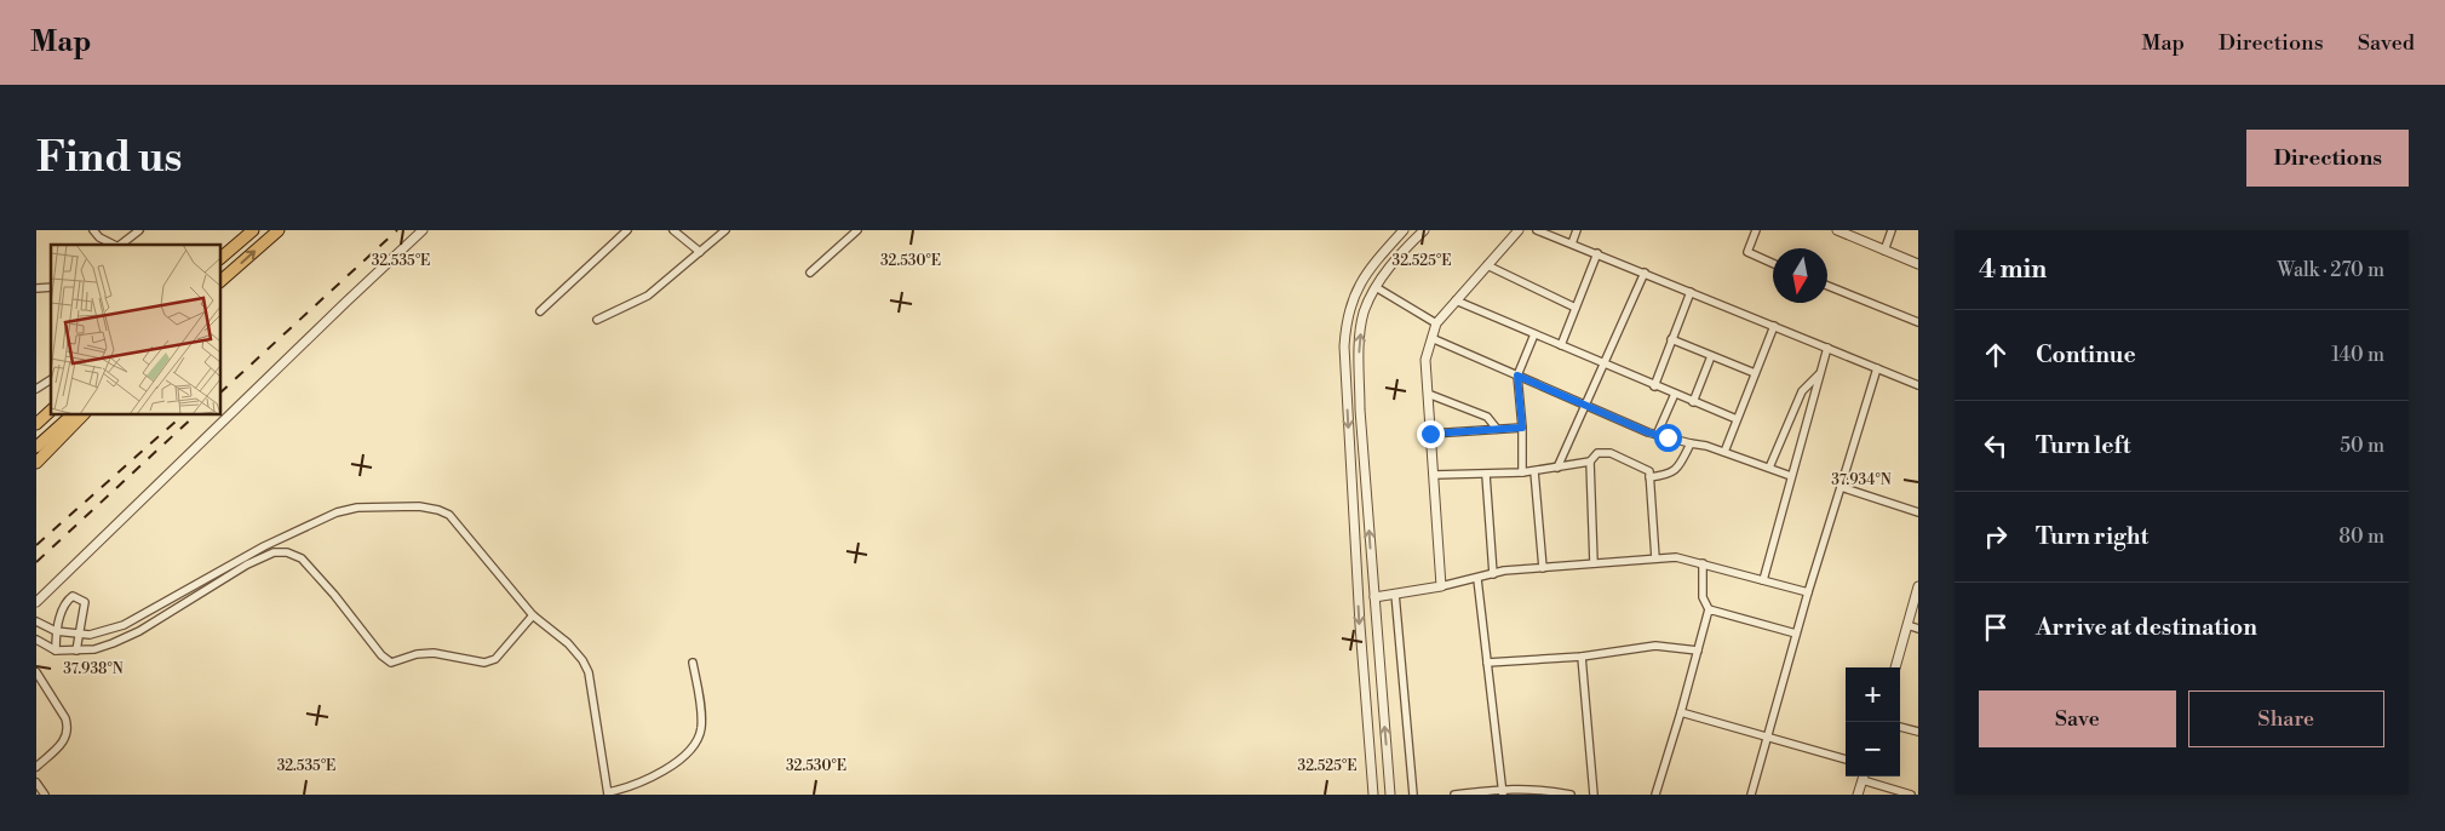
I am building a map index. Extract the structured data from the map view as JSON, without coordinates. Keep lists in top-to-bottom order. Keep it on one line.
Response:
{"north":"bottom","page":{"header":"Map","nav":["Map","Directions","Saved"],"buttons":["Directions",["Save","Share"]],"title":"Find us","heading":["4 min","Walk · 270 m"],"list":[["Continue","140 m"],["Turn left","50 m"],["Turn right","80 m"],"Arrive at destination"],"map_buttons":["+","−"]},"coordinates":["32.535°E","32.530°E","32.525°E","37.934°N","37.938°N"]}
